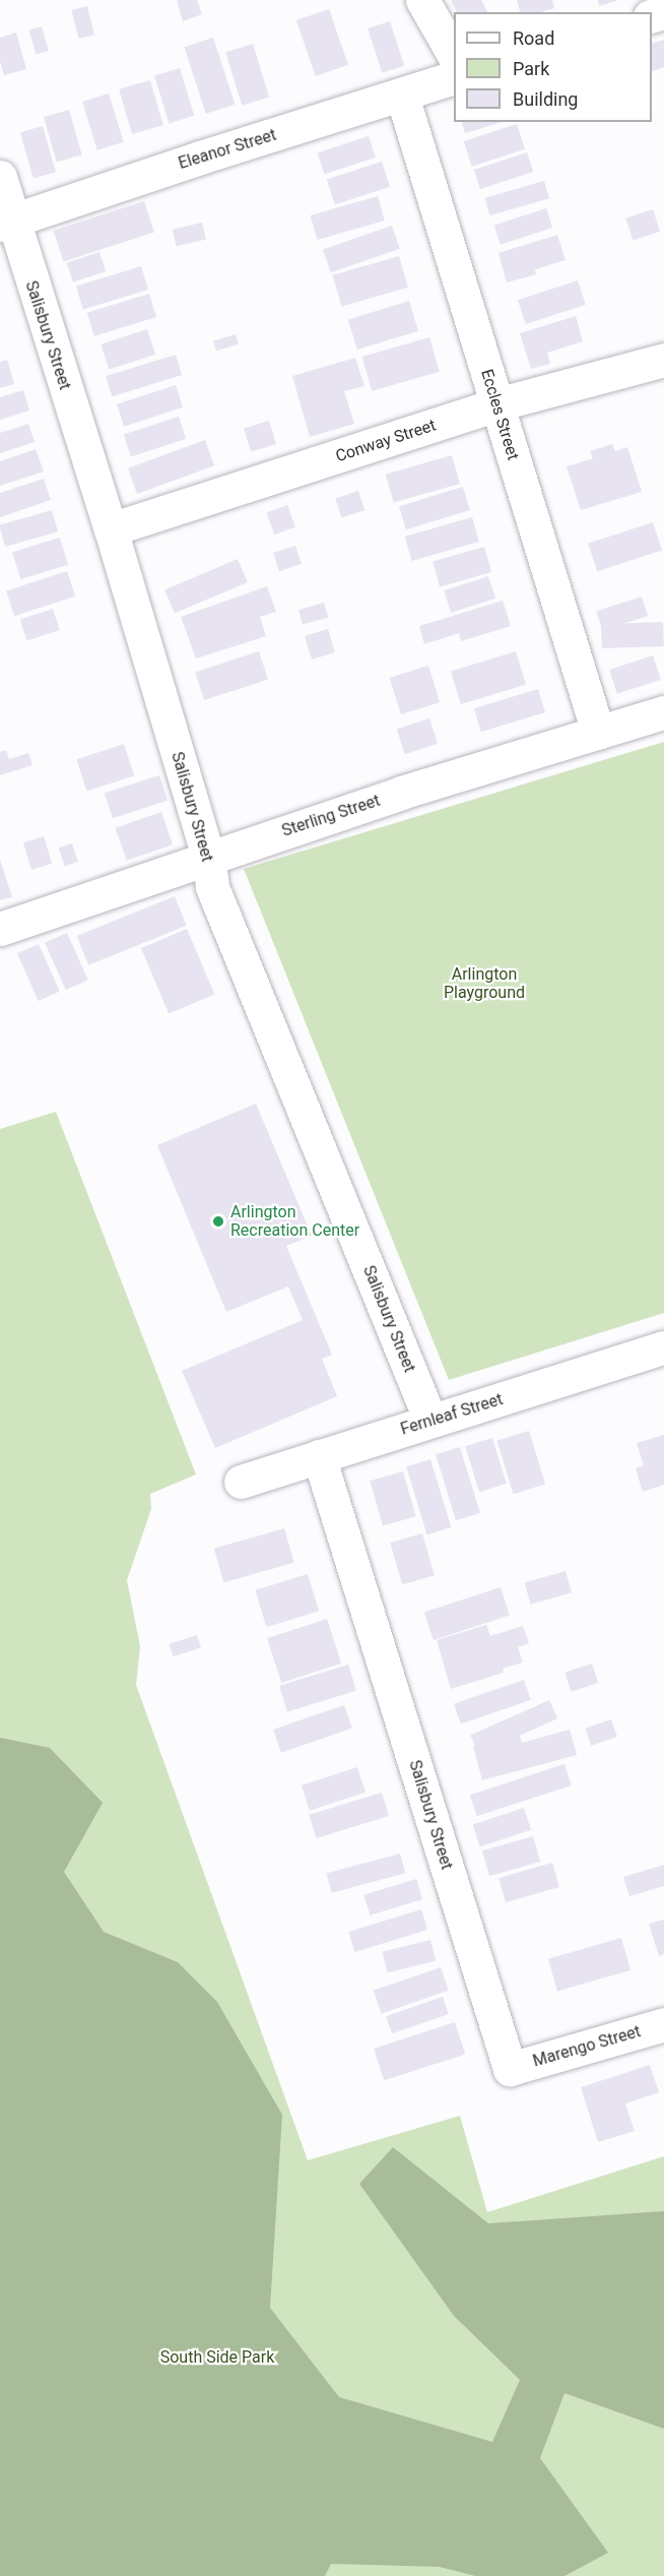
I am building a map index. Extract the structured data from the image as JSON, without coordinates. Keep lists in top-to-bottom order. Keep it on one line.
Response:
{"streets":{"street":["Eleanor Street","Salisbury Street","Eccles Street","Conway Street","Sterling Street","Fernleaf Street","Marengo Street"]},"crossings":[["Eleanor Street","Salisbury Street"],["Eleanor Street","Eccles Street"],["Salisbury Street","Conway Street"],["Salisbury Street","Sterling Street"],["Salisbury Street","Fernleaf Street"],["Salisbury Street","Marengo Street"],["Eccles Street","Conway Street"],["Eccles Street","Sterling Street"]],"parks":["Arlington Playground","South Side Park"],"places":["Arlington Recreation Center"],"legend":["Road","Park","Building"]}
